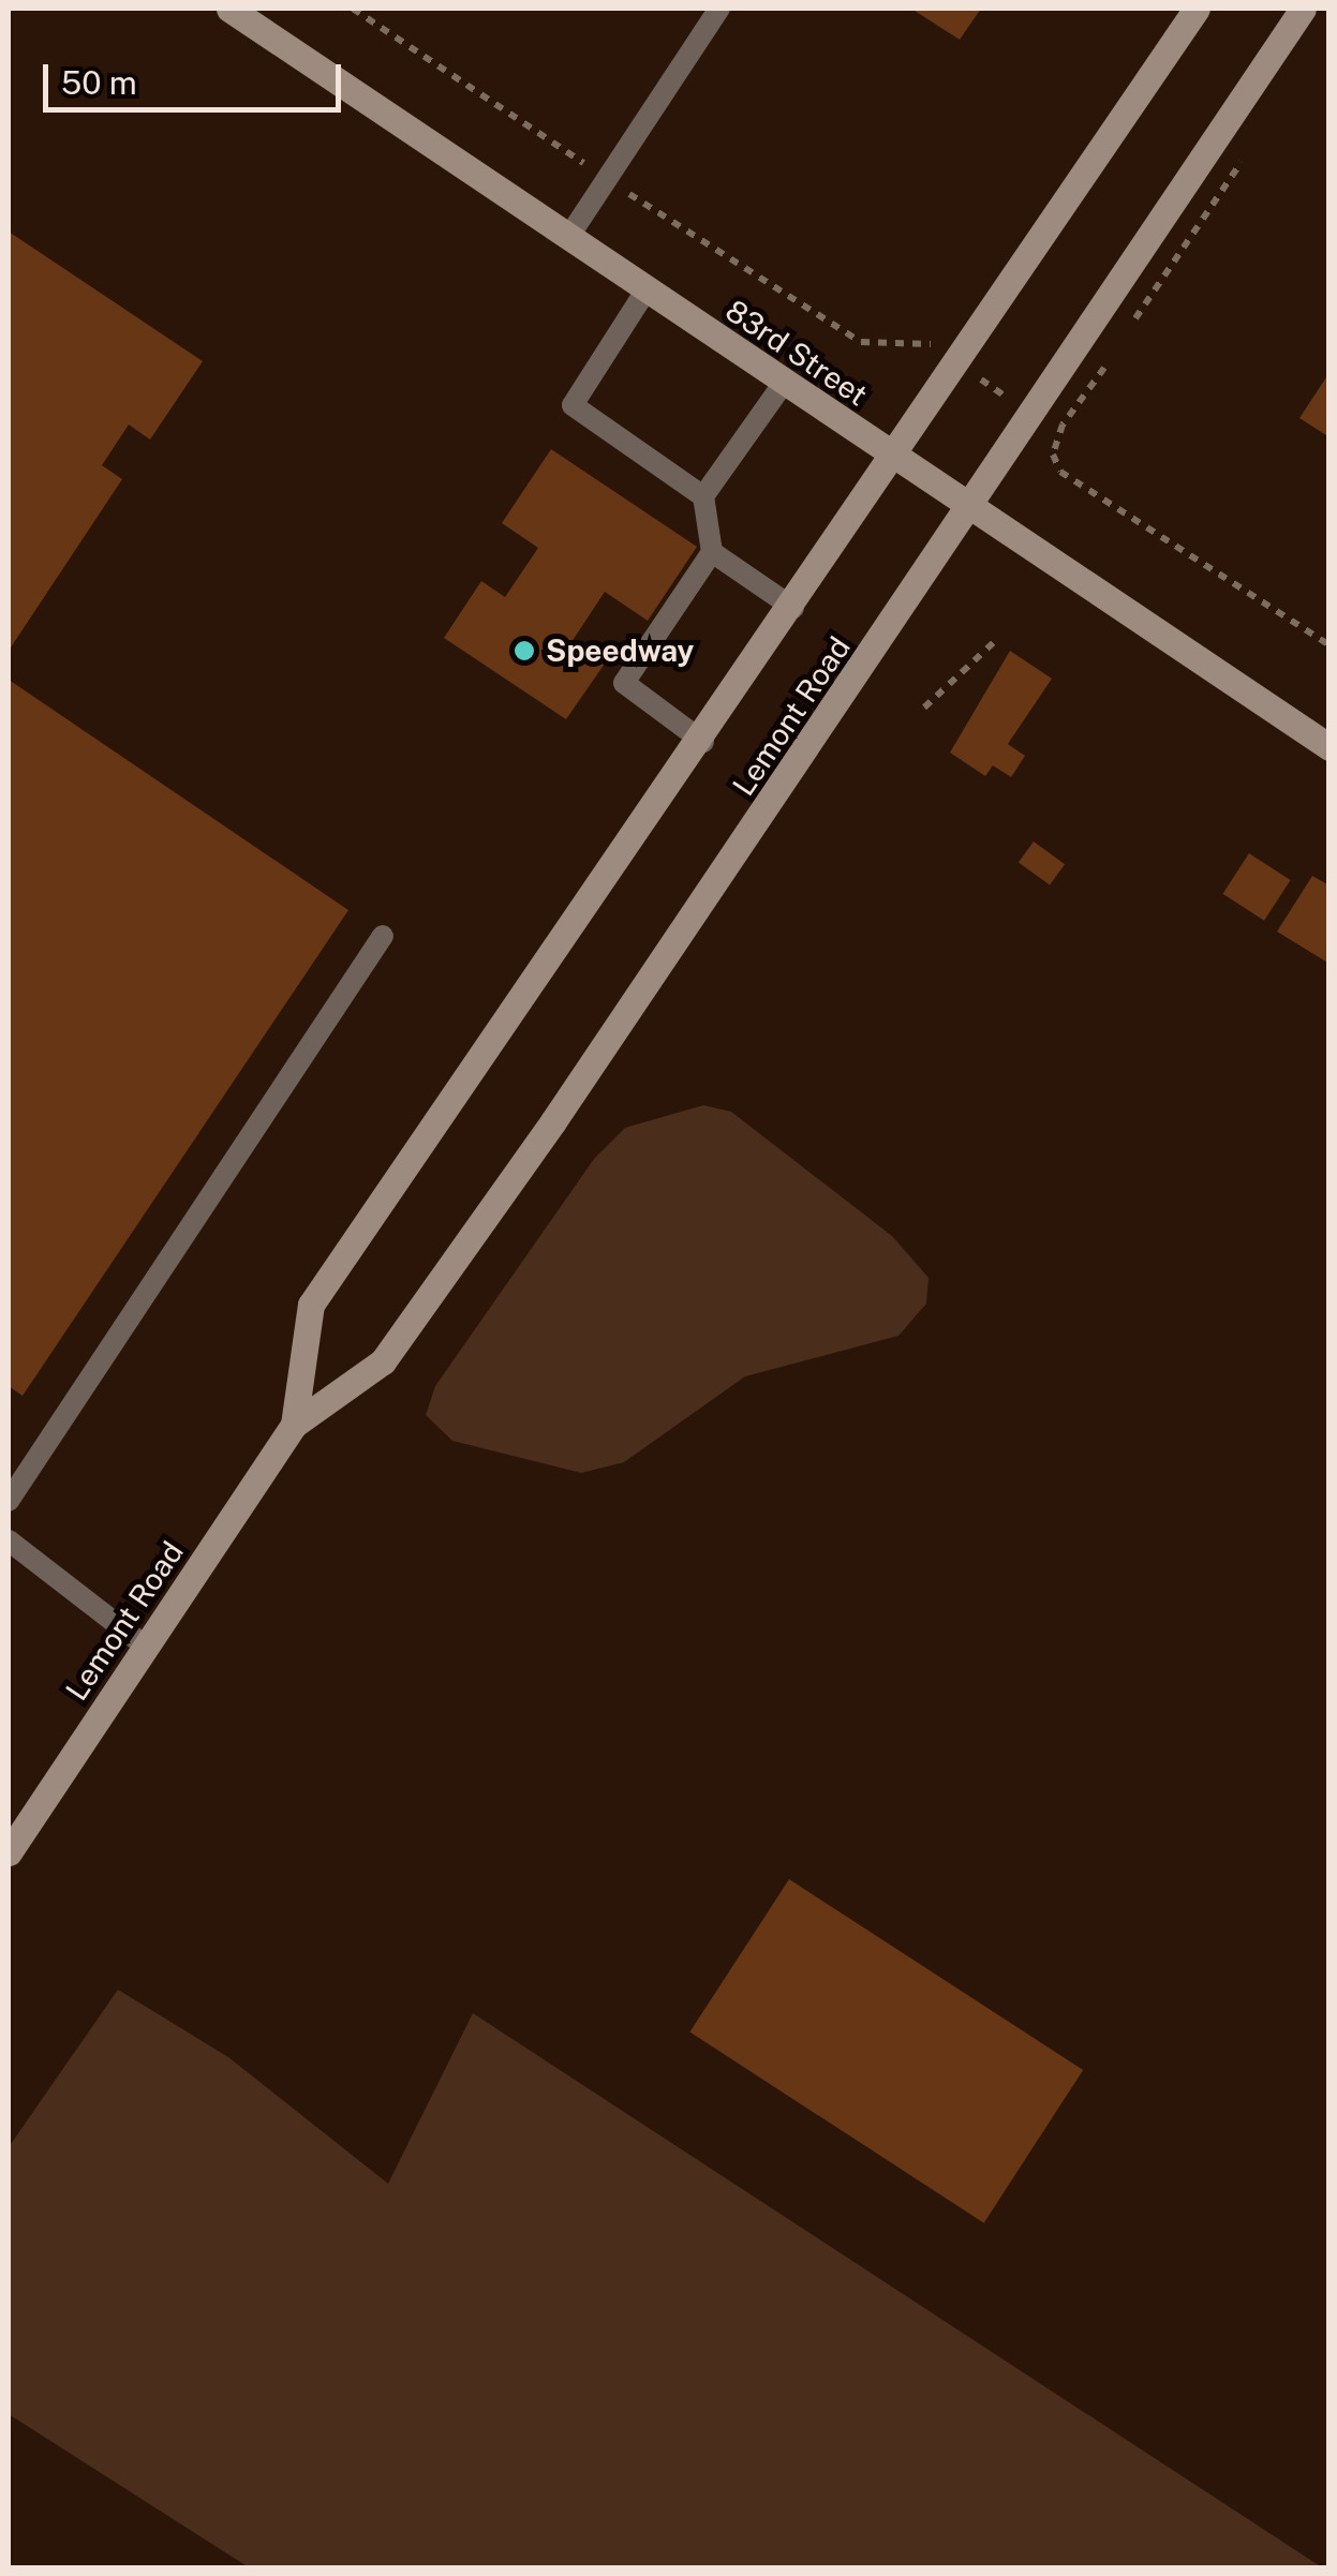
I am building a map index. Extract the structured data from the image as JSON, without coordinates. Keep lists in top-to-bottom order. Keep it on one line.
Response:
{"streets":{"main road":["83rd Street","Lemont Road"]},"crossings":[["83rd Street","Lemont Road"]],"places":["Speedway"],"scale_bar":"50 m"}
